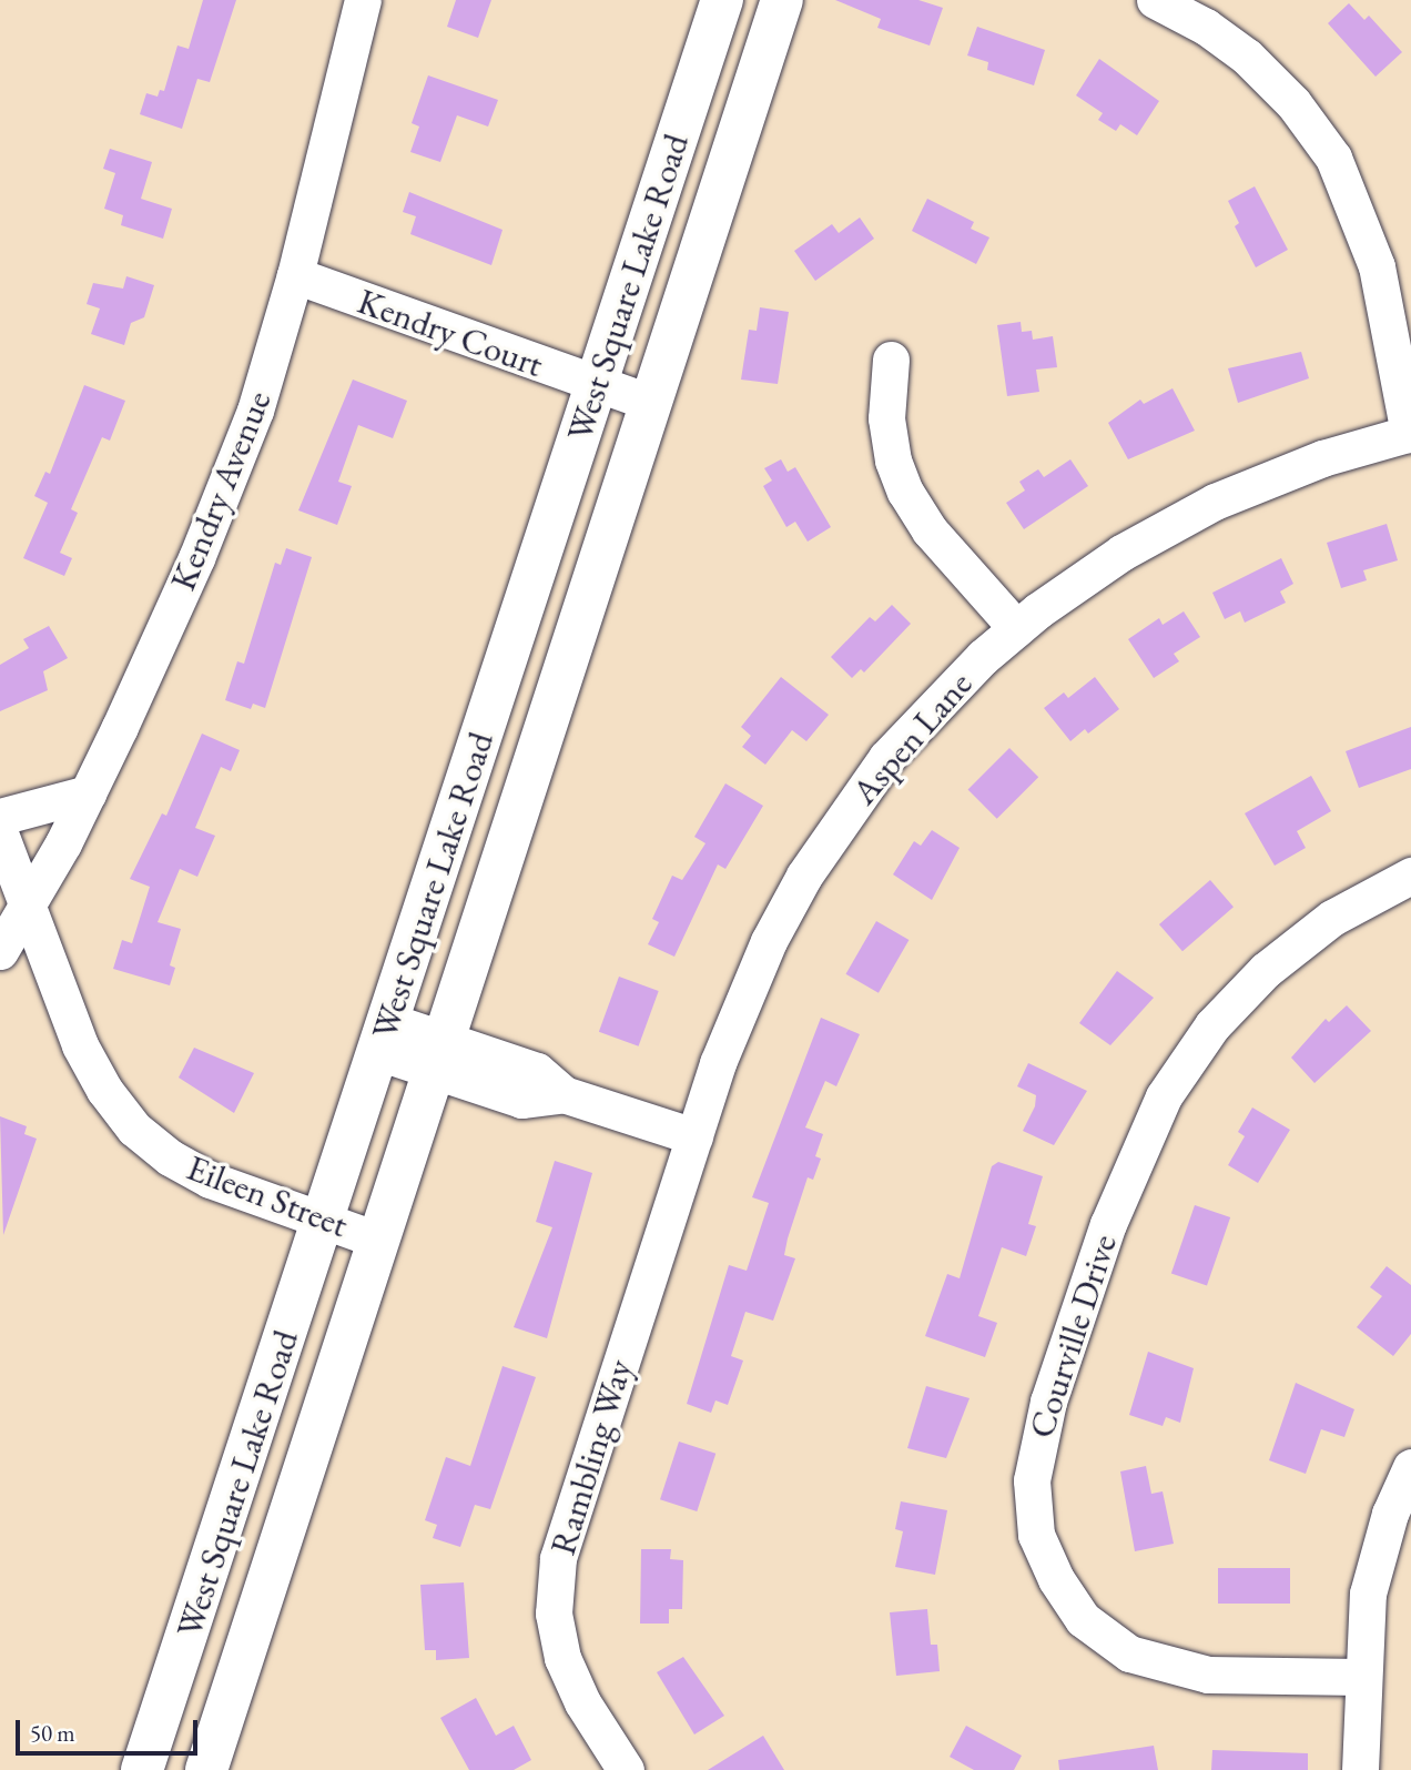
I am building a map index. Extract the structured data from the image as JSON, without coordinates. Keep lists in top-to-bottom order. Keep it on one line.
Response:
{"streets":{"highway":["West Square Lake Road"],"street":["Kendry Court","Kendry Avenue","Aspen Lane","Eileen Street","Courville Drive","Rambling Way"]},"crossings":[["West Square Lake Road","Kendry Court"],["West Square Lake Road","Eileen Street"],["Kendry Court","Kendry Avenue"],["Kendry Avenue","Eileen Street"],["Aspen Lane","Rambling Way"]],"scale_bar":"50 m"}
